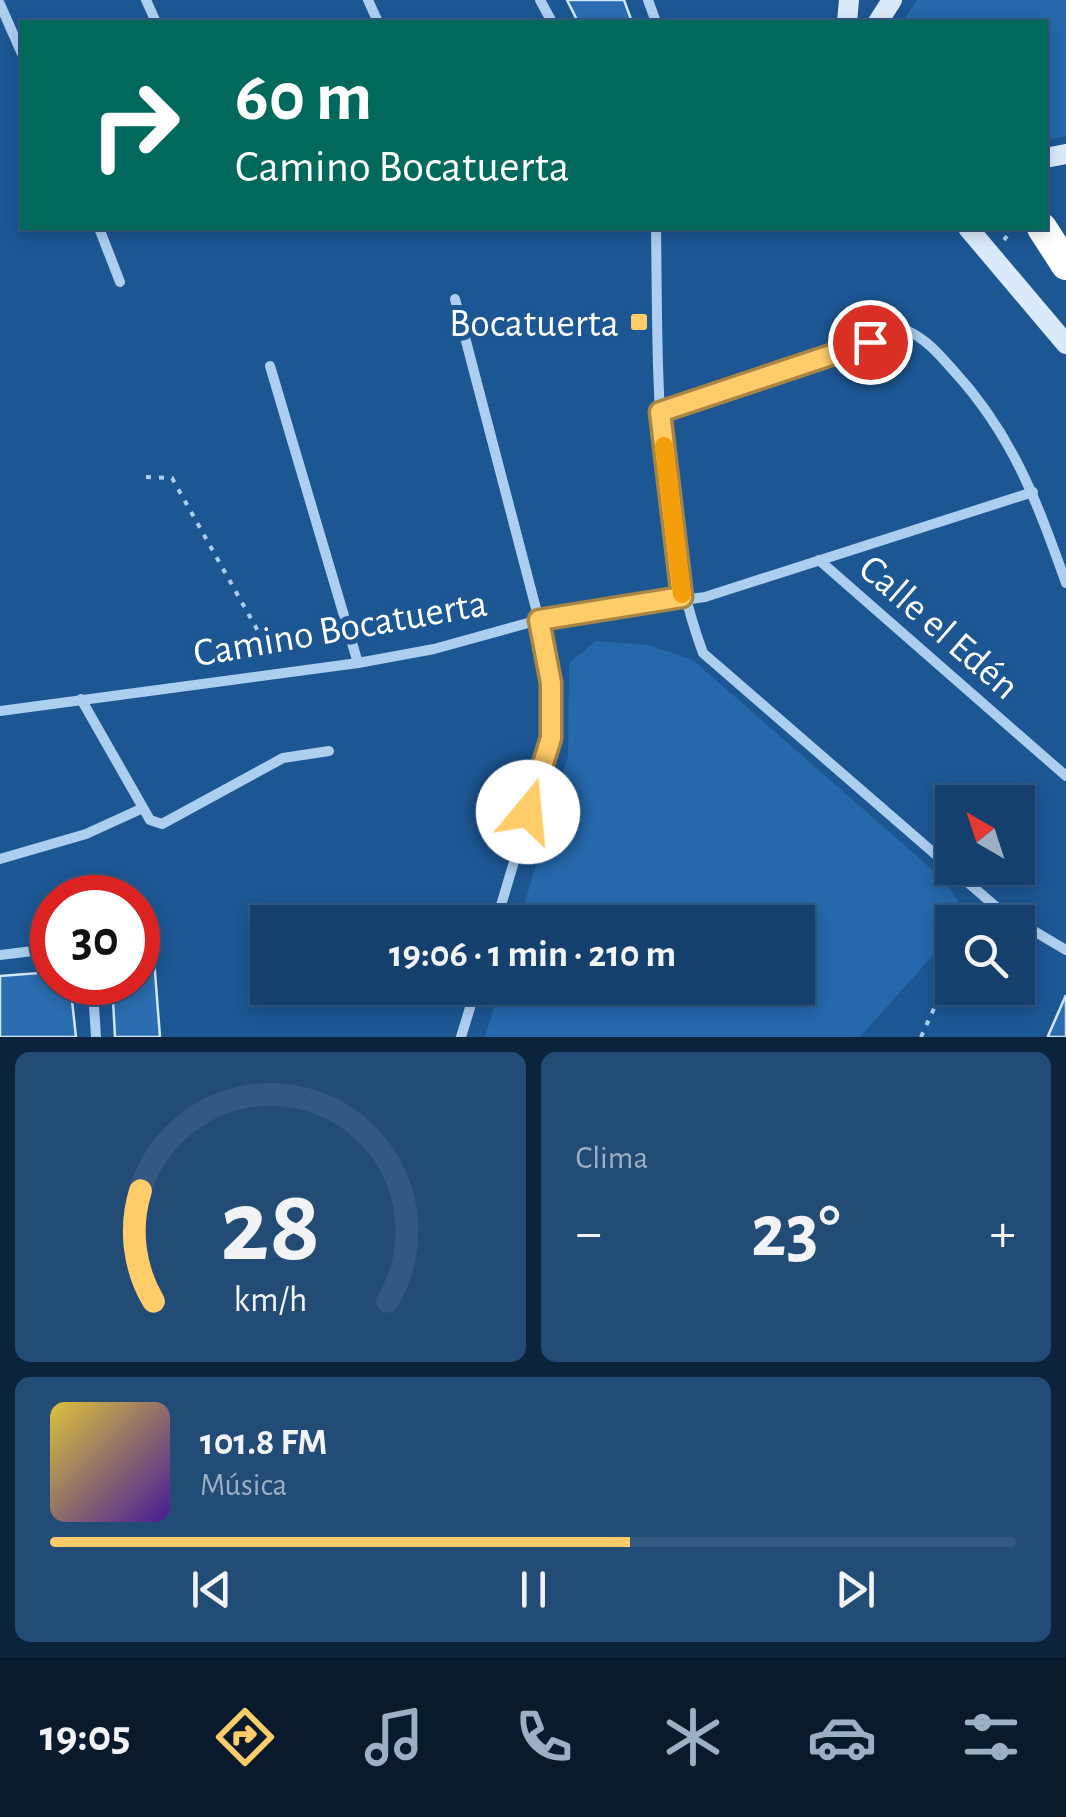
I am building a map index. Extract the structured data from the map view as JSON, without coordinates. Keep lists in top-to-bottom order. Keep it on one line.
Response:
{"streets":{"street":["Calle el Edén","Camino Bocatuerta"]},"crossings":[["Calle el Edén","Camino Bocatuerta"]],"places":{"transit":["Bocatuerta"]},"north":"top left","page":{"turn":["60 m","Camino Bocatuerta"],"limit":"30","trip":"19:06 · 1 min · 210 m","tile":"Clima","heat":["−","23°","+"],"song":["101.8 FM","Música"],"tabs":"19:05","gauge":["28","km/h"]}}
